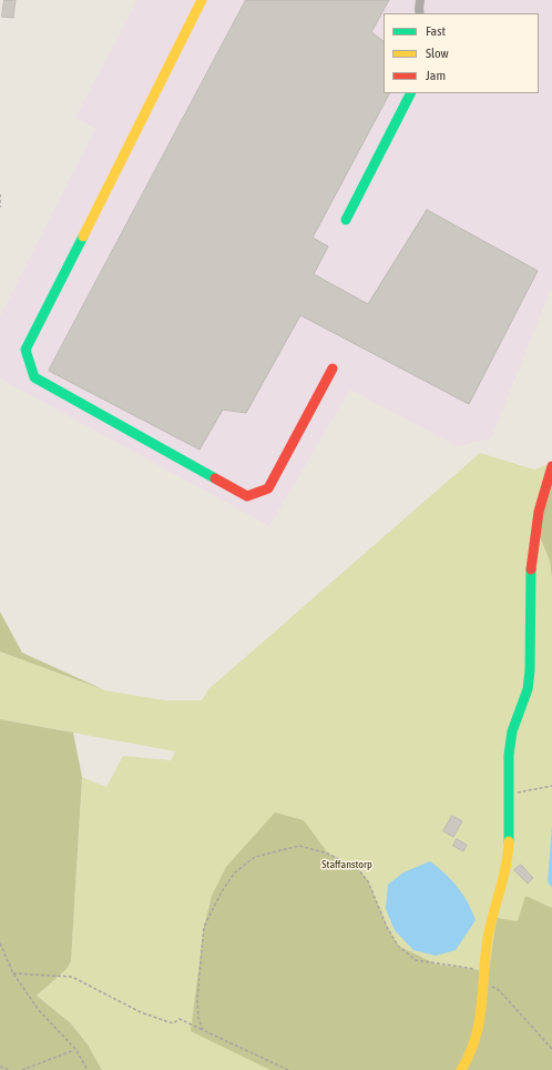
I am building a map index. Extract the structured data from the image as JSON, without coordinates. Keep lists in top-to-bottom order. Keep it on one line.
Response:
{"parks":["Staffanstorp"],"legend":["Fast","Slow","Jam"]}
